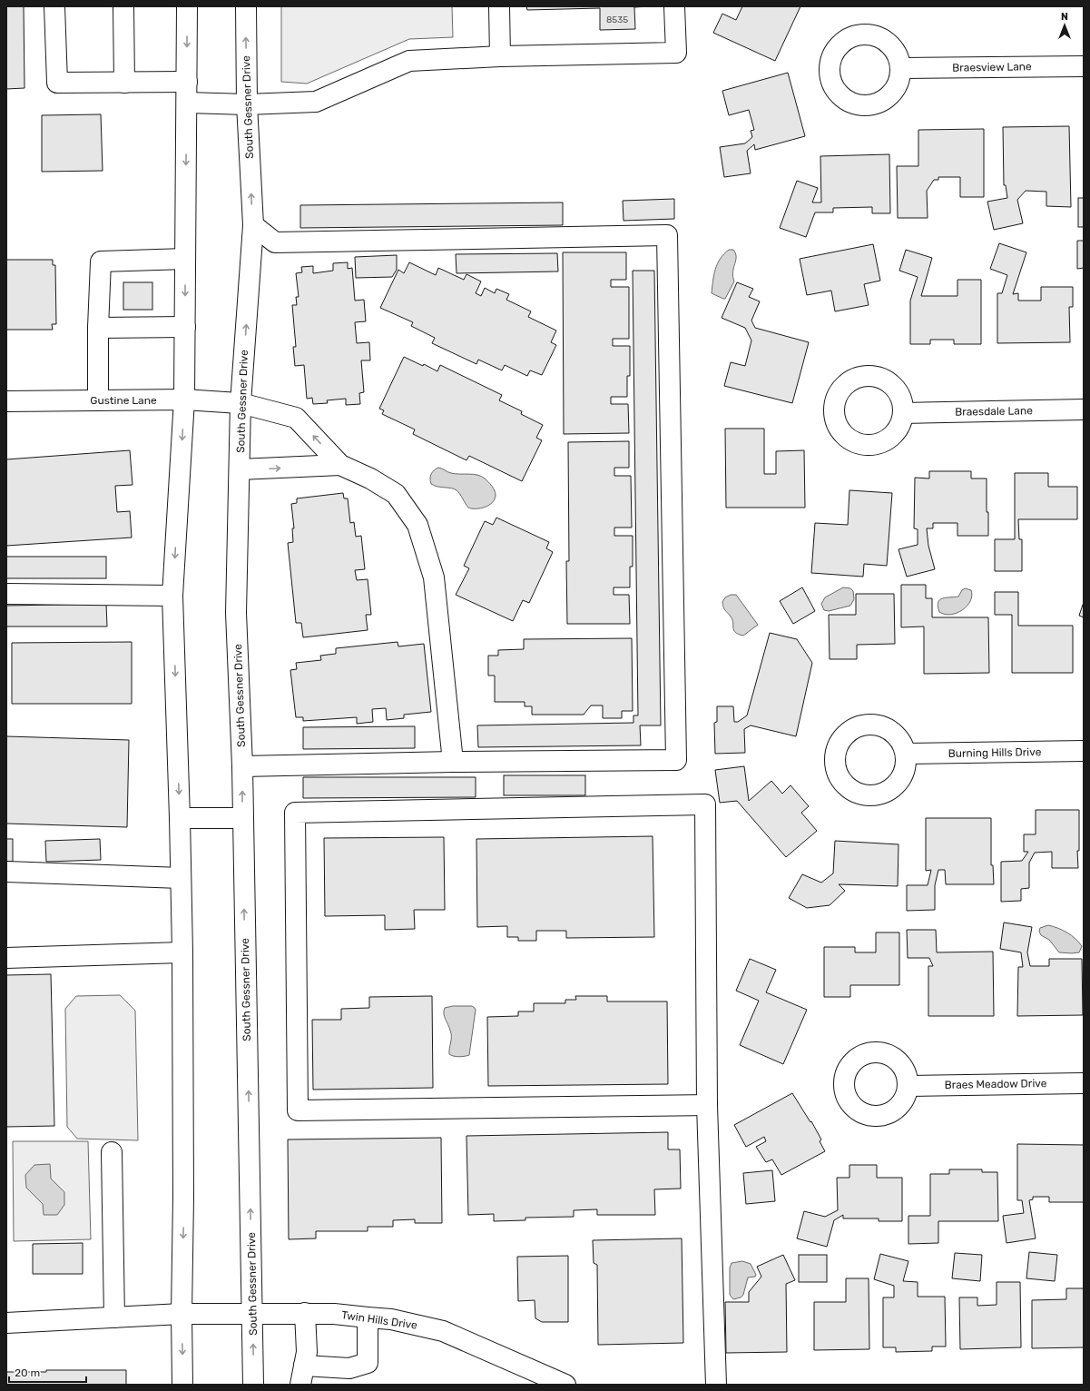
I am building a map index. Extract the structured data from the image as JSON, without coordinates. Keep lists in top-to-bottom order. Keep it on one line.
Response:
{"streets":{"main road":["Braesview Lane","South Gessner Drive","Gustine Lane","Braesdale Lane","Burning Hills Drive","Braes Meadow Drive","Twin Hills Drive"]},"crossings":[["South Gessner Drive","Gustine Lane"],["South Gessner Drive","Twin Hills Drive"]],"house_numbers":["8535"],"scale_bar":"20 m","north":"top"}
